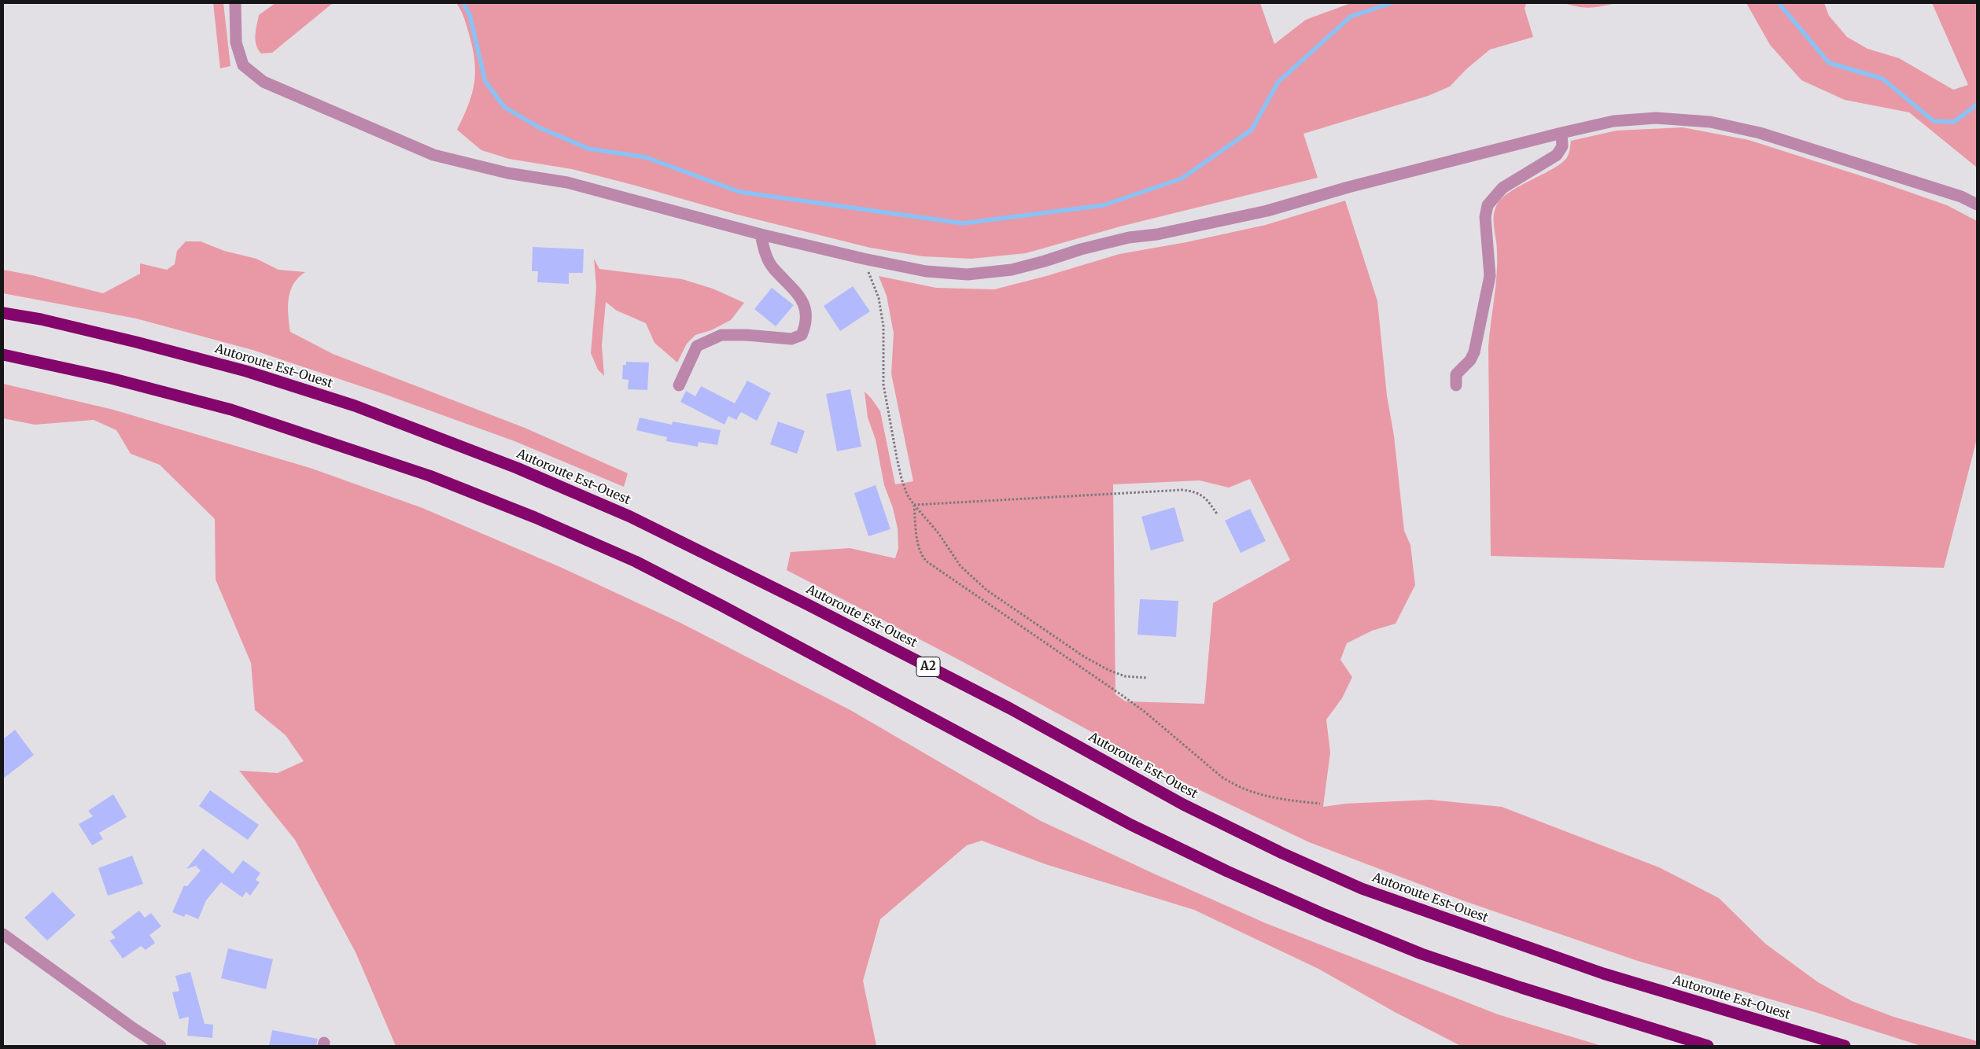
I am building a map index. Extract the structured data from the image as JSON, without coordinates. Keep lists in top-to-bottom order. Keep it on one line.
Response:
{"streets":{"highway":["Autoroute Est-Ouest","A2"]}}
